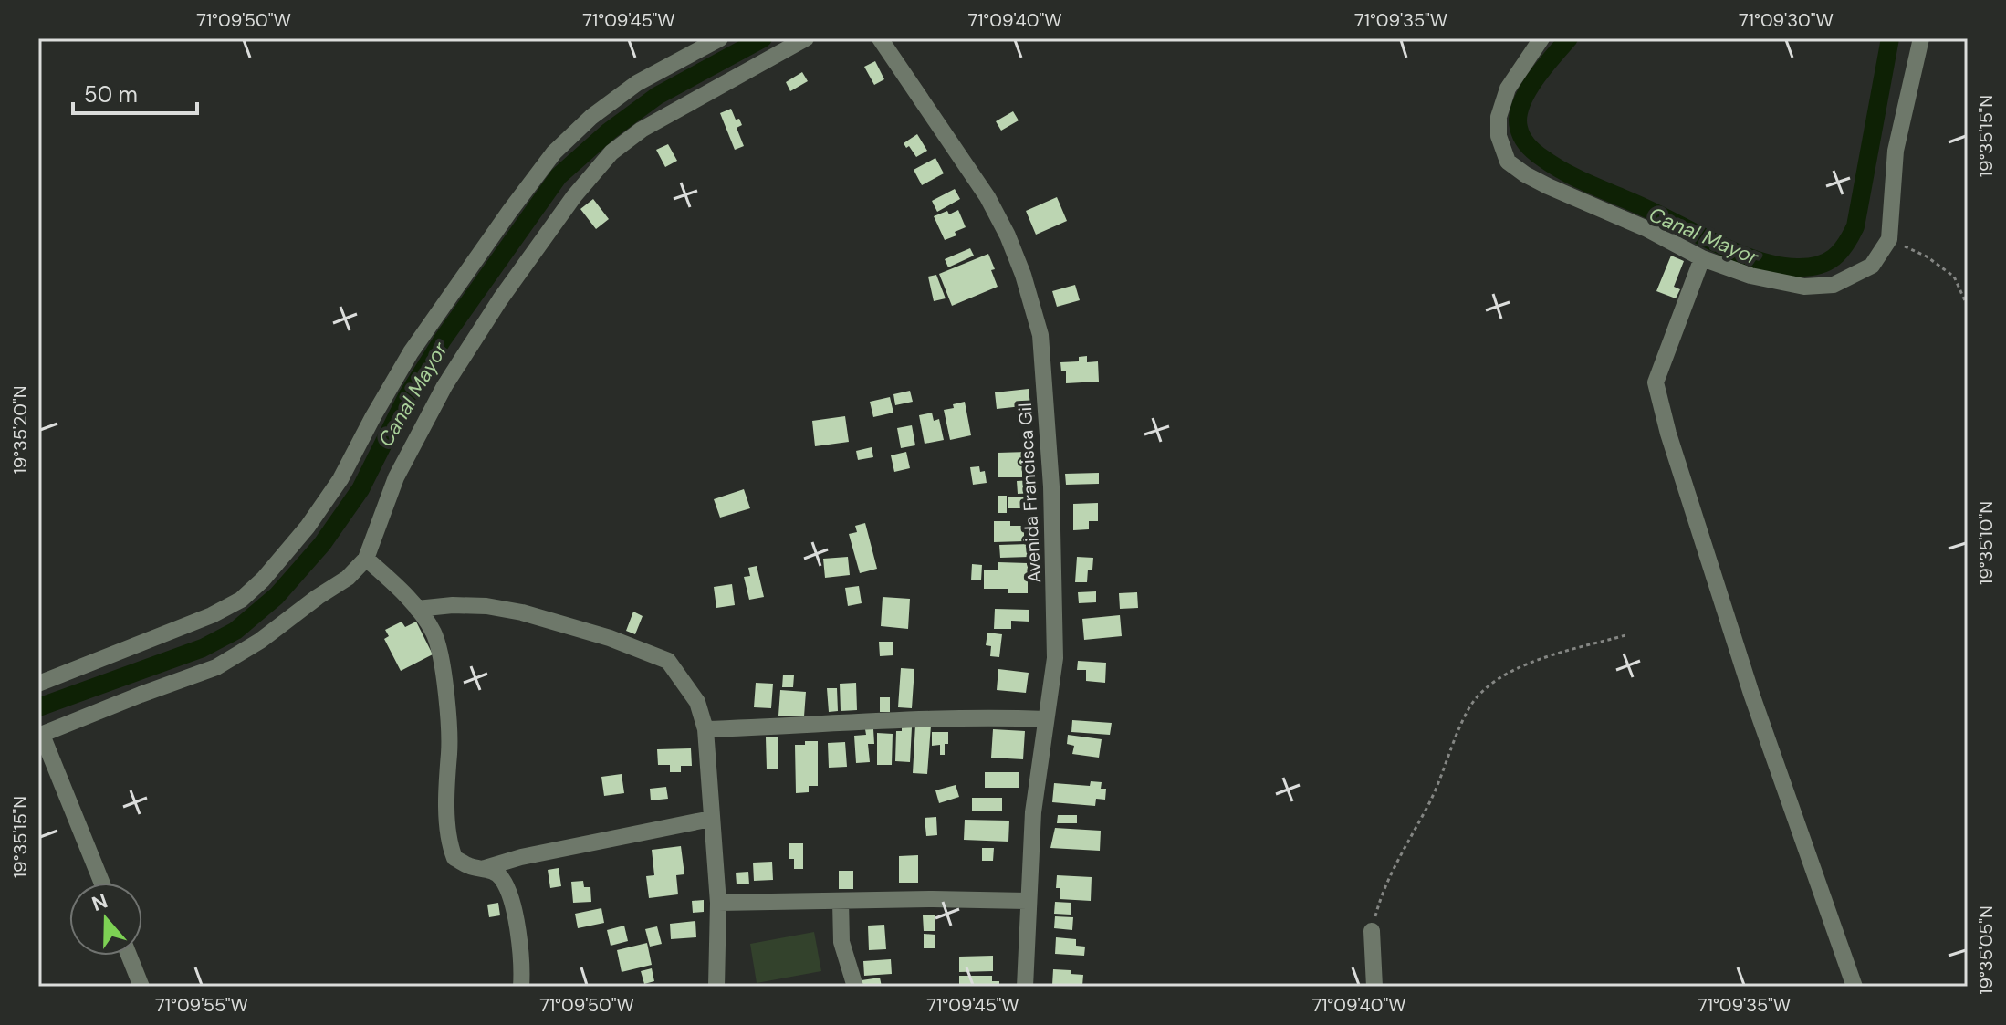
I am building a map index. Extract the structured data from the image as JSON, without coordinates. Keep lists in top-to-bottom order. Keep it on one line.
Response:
{"streets":{"street":["Avenida Francisca Gil"]},"water":["Canal Mayor"],"scale_bar":"50 m","north":"top","coordinates":["71°09'50\"W","71°09'45\"W","71°09'40\"W","71°09'35\"W","71°09'30\"W","19°35'15\"N","19°35'20\"N","19°35'10\"N","19°35'05\"N","71°09'55\"W"]}
